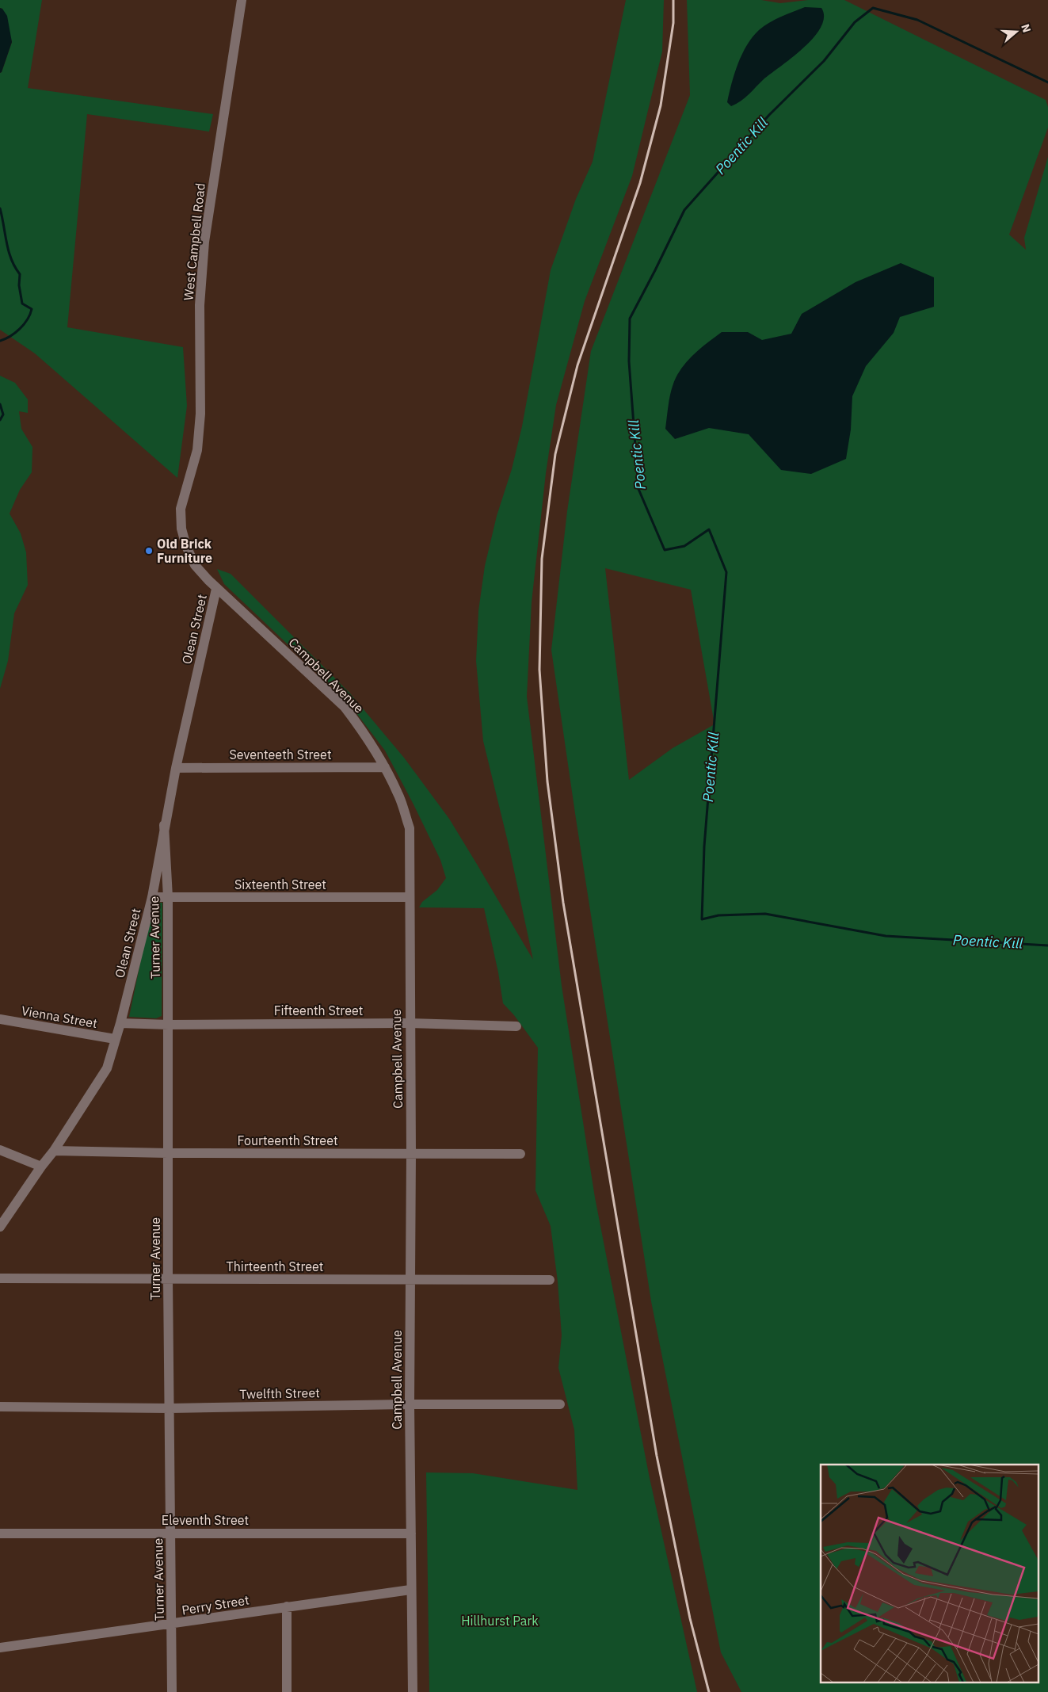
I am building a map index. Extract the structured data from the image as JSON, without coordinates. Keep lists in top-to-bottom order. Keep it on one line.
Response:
{"streets":{"street":["West Campbell Road","Olean Street","Campbell Avenue","Seventeeth Street","Sixteenth Street","Turner Avenue","Fifteenth Street","Vienna Street","Fourteenth Street","Thirteenth Street","Twelfth Street","Eleventh Street","Perry Street"]},"crossings":[["West Campbell Road","Campbell Avenue"],["Olean Street","Campbell Avenue"],["Olean Street","Seventeeth Street"],["Olean Street","Sixteenth Street"],["Olean Street","Turner Avenue"],["Olean Street","Fifteenth Street"],["Olean Street","Vienna Street"],["Olean Street","Fourteenth Street"],["Campbell Avenue","Seventeeth Street"],["Campbell Avenue","Sixteenth Street"],["Campbell Avenue","Fifteenth Street"],["Campbell Avenue","Fourteenth Street"],["Campbell Avenue","Thirteenth Street"],["Campbell Avenue","Twelfth Street"],["Campbell Avenue","Eleventh Street"],["Campbell Avenue","Perry Street"],["Sixteenth Street","Turner Avenue"],["Turner Avenue","Fifteenth Street"],["Turner Avenue","Fourteenth Street"],["Turner Avenue","Thirteenth Street"],["Turner Avenue","Twelfth Street"],["Turner Avenue","Eleventh Street"],["Turner Avenue","Perry Street"]],"water":["Poentic Kill"],"parks":["Hillhurst Park"],"places":["Old Brick Furniture"],"north":"right"}
